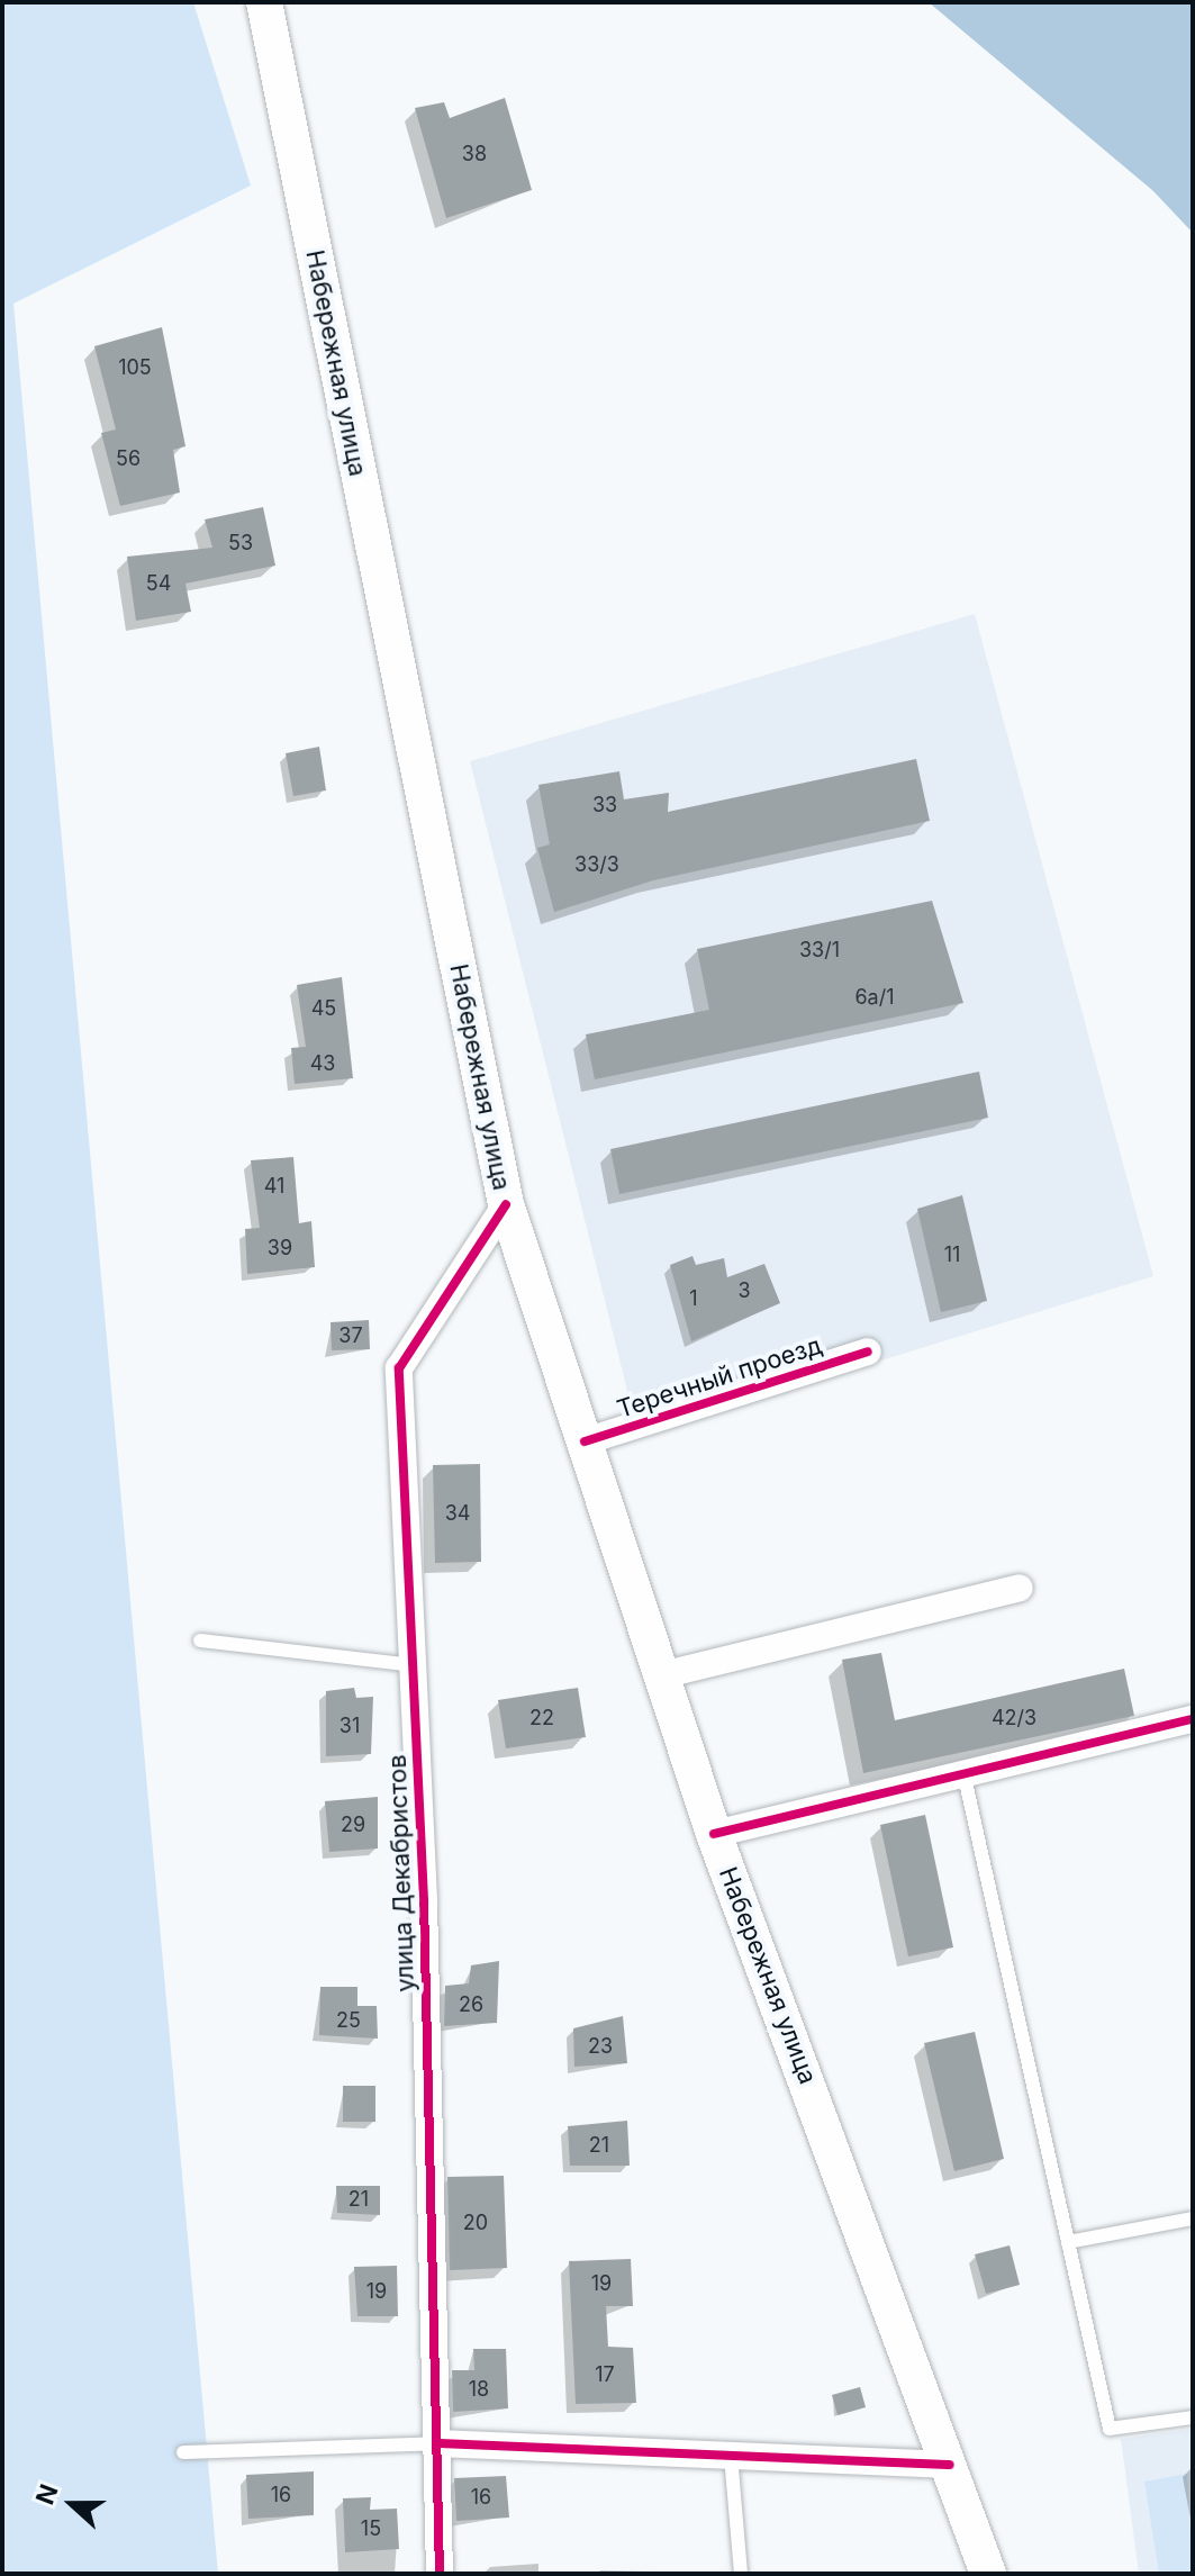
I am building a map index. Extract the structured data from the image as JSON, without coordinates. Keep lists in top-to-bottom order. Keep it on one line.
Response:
{"streets":{"main road":["Набережная улица"],"street":["Теречный проезд","улица Декабристов"]},"crossings":[["Набережная улица","Теречный проезд"],["Набережная улица","улица Декабристов"]],"house_numbers":["38","105","56","53","54","33","33/3","33/1","6а/1","45","43","41","39","11","3","1","37","34","22","42/3","31","29","26","25","23","21","21","20","19","19","17","18","16","16","15"],"north":"left"}
